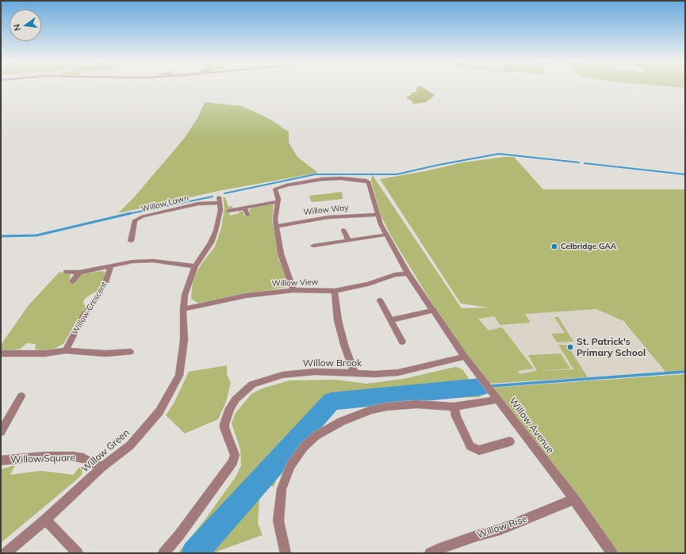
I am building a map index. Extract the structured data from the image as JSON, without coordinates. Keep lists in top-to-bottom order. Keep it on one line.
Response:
{"streets":{"street":["Willow Lawn","Willow Way","Willow View","Willow Crescent","Willow Brook","Willow Avenue","Willow Green","Willow Square","Willow Rise"]},"crossings":[["Willow Lawn","Willow Green"],["Willow Way","Willow Avenue"],["Willow View","Willow Avenue"],["Willow View","Willow Green"],["Willow Brook","Willow Avenue"],["Willow Avenue","Willow Rise"],["Willow Green","Willow Square"]],"places":["Celbridge GAA","St. Patrick's Primary School"],"north":"left"}
